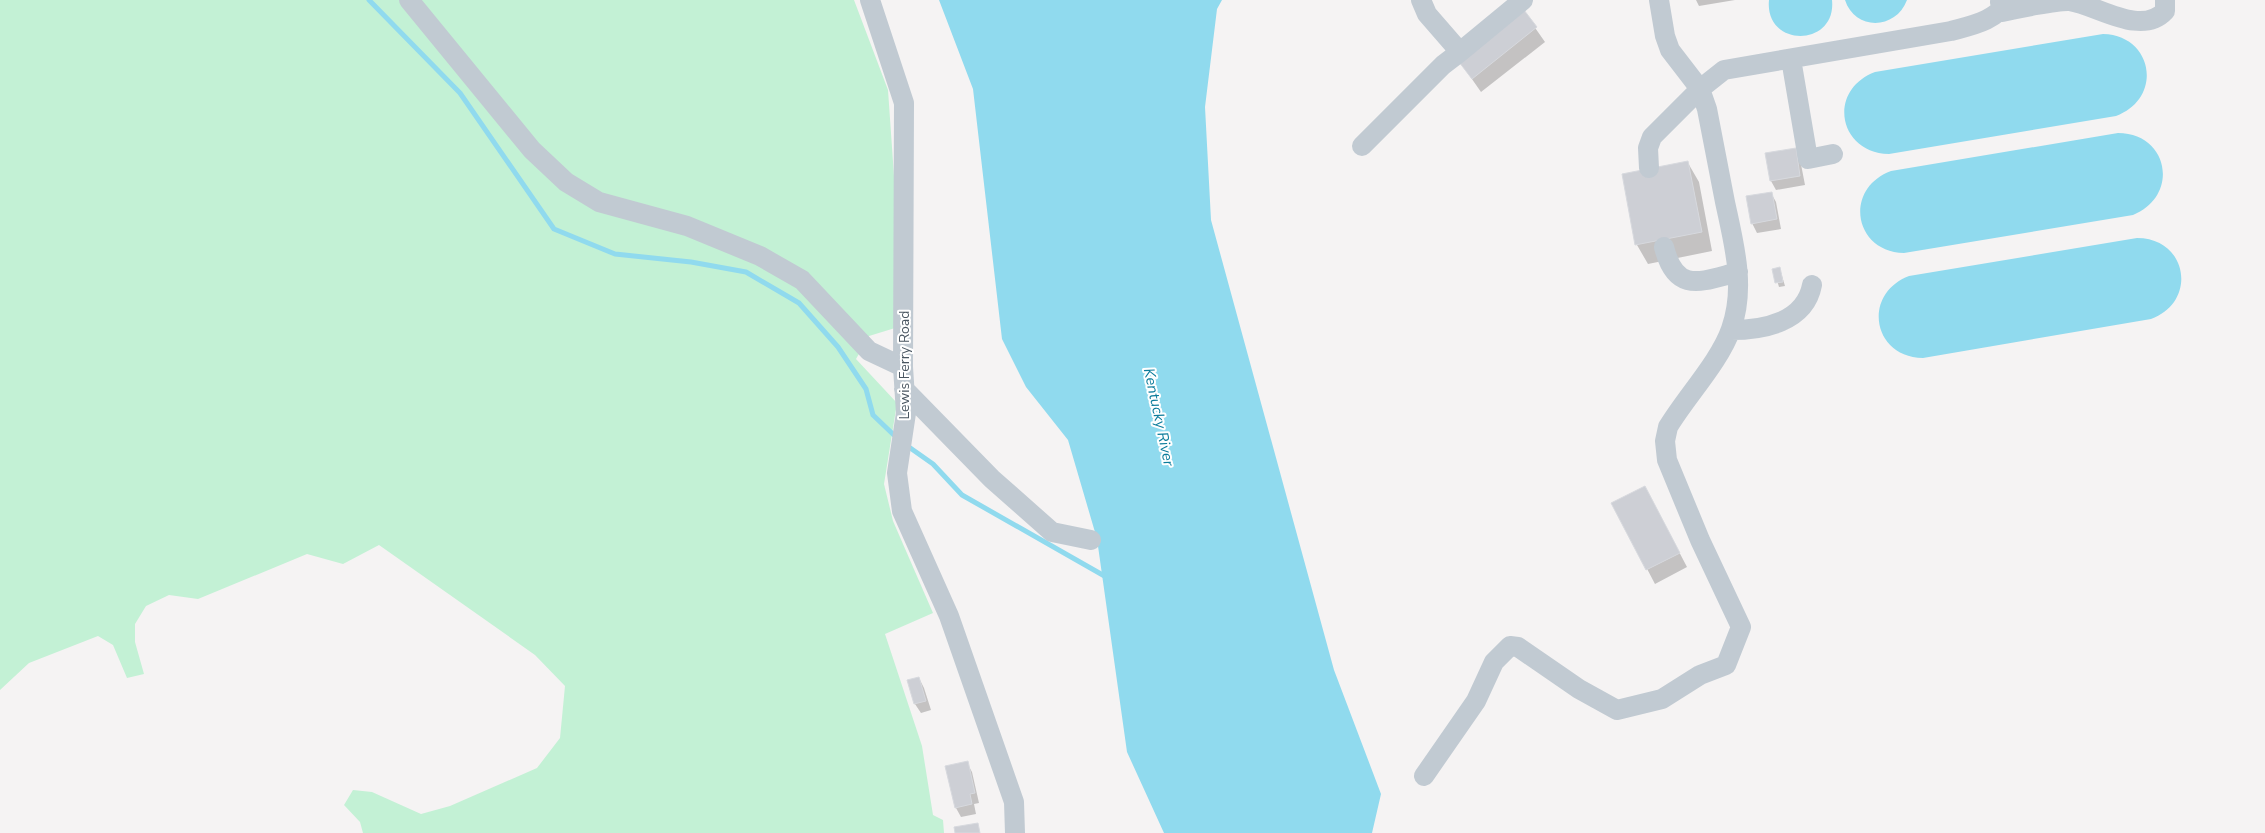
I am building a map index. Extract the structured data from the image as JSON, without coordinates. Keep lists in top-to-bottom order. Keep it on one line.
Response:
{"streets":{"street":["Lewis Ferry Road"]},"water":["Kentucky River"]}
